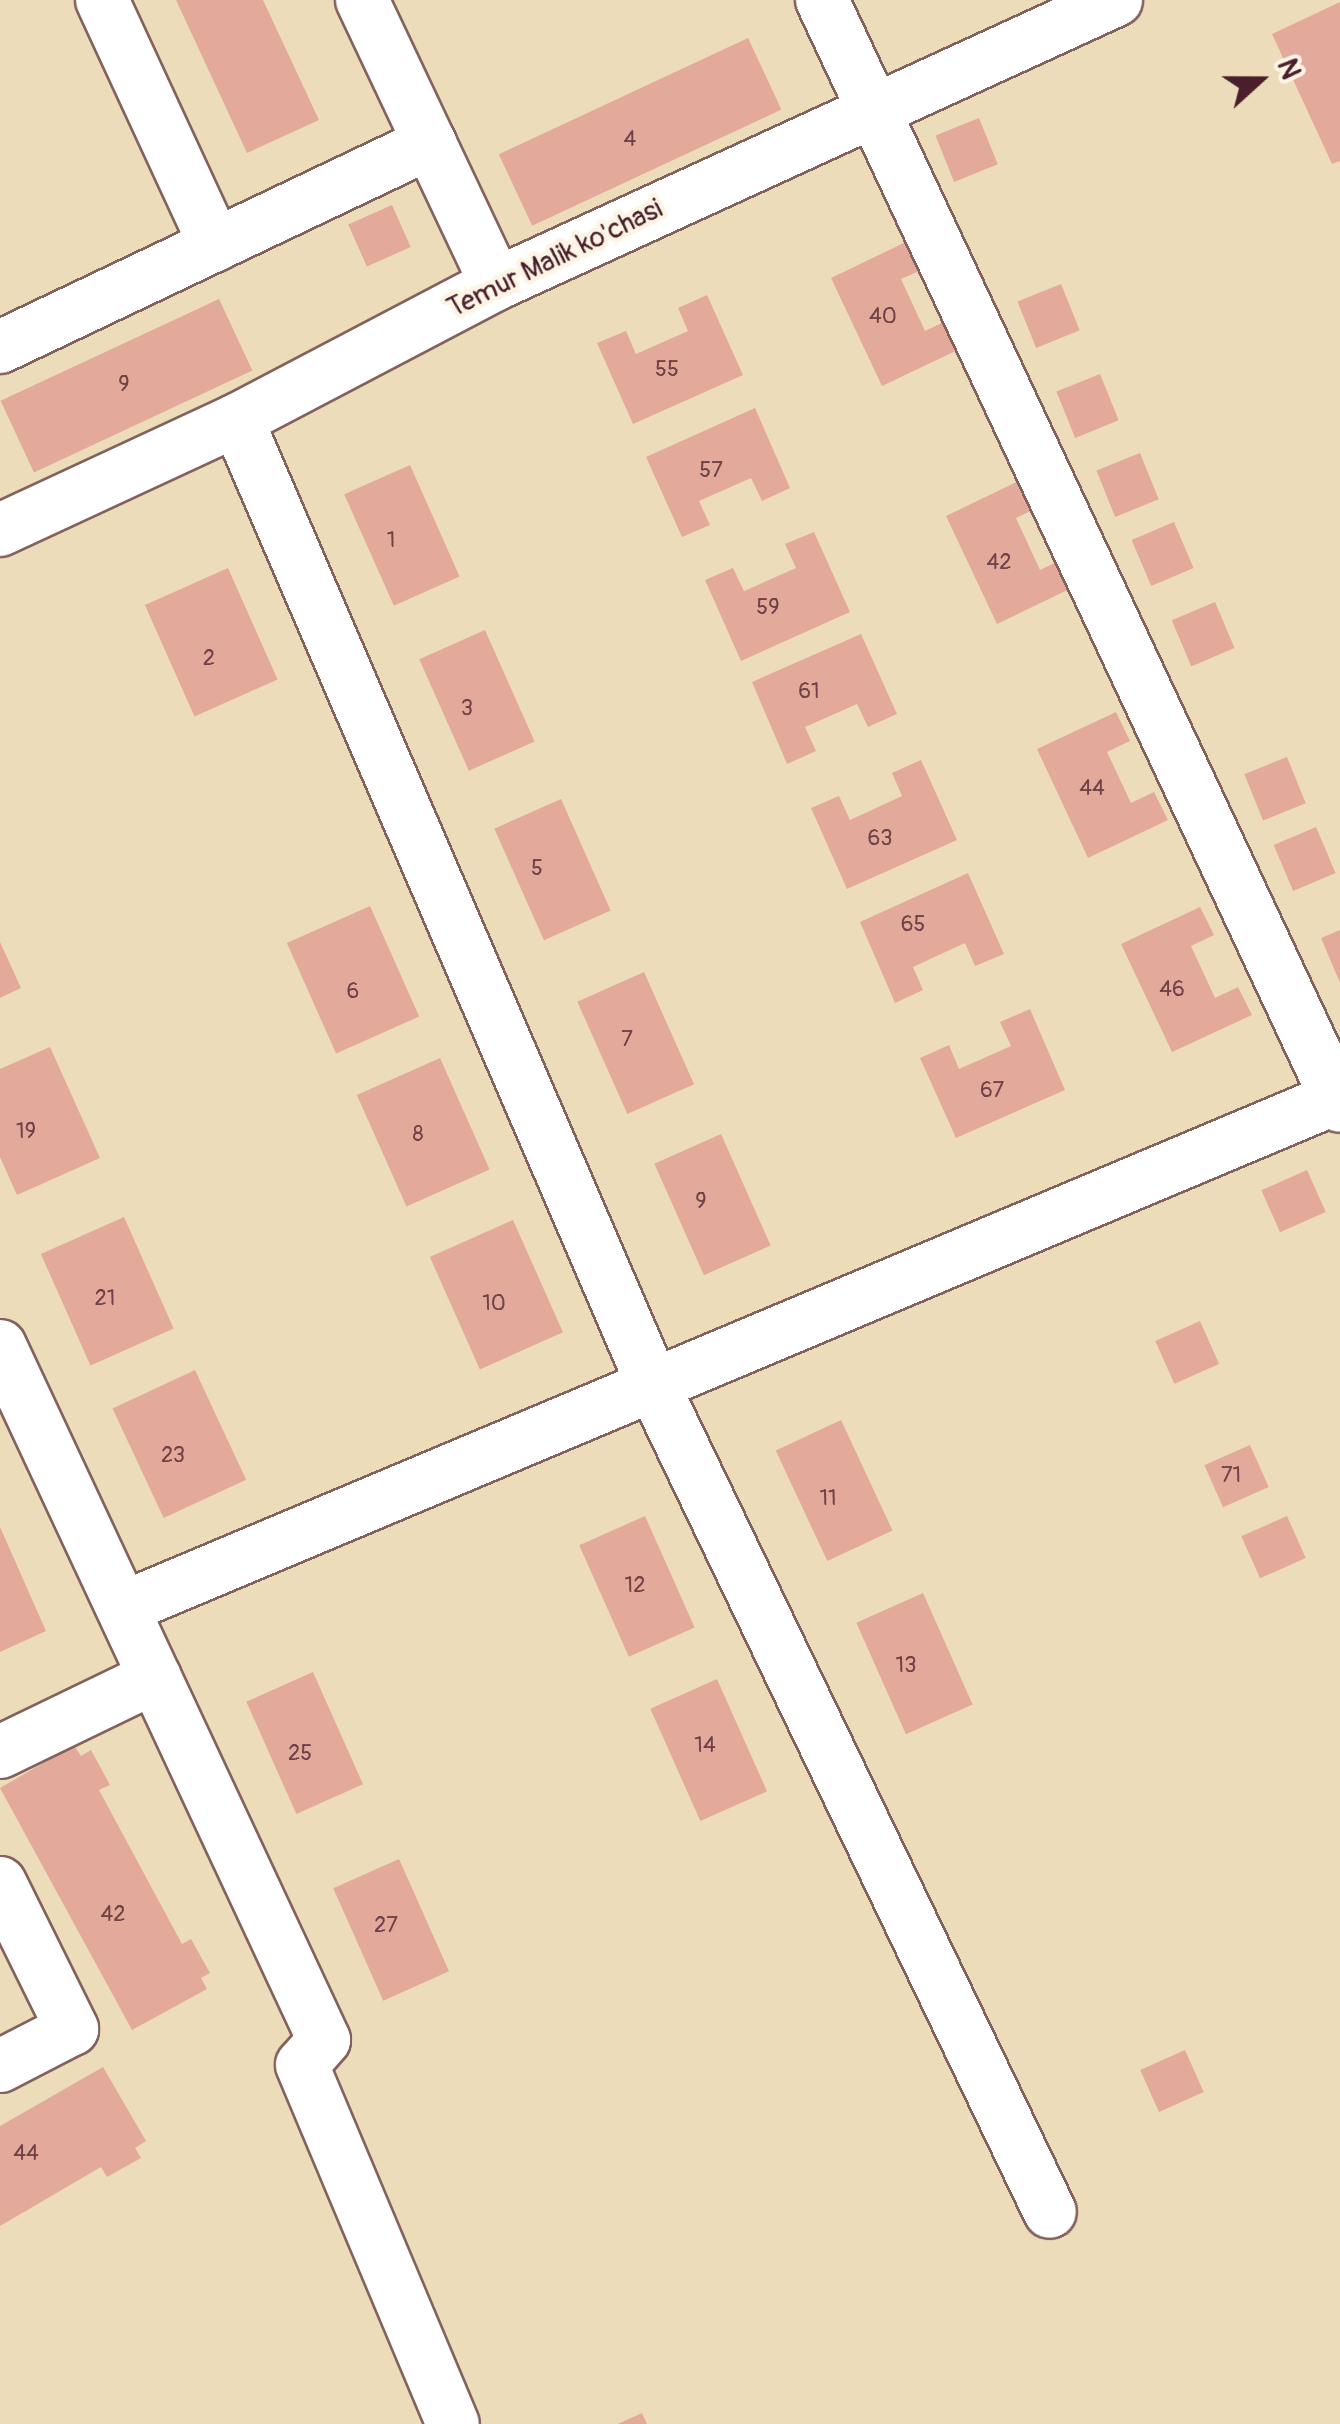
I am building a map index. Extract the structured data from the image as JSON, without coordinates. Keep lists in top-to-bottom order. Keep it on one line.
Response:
{"streets":{"street":["Temur Malik ko'chasi"]},"house_numbers":["4","40","55","9","57","1","42","59","2","61","3","44","63","5","65","46","6","7","67","19","8","9","21","10","23","71","11","12","13","14","25","42","27","44"],"north":"right"}
